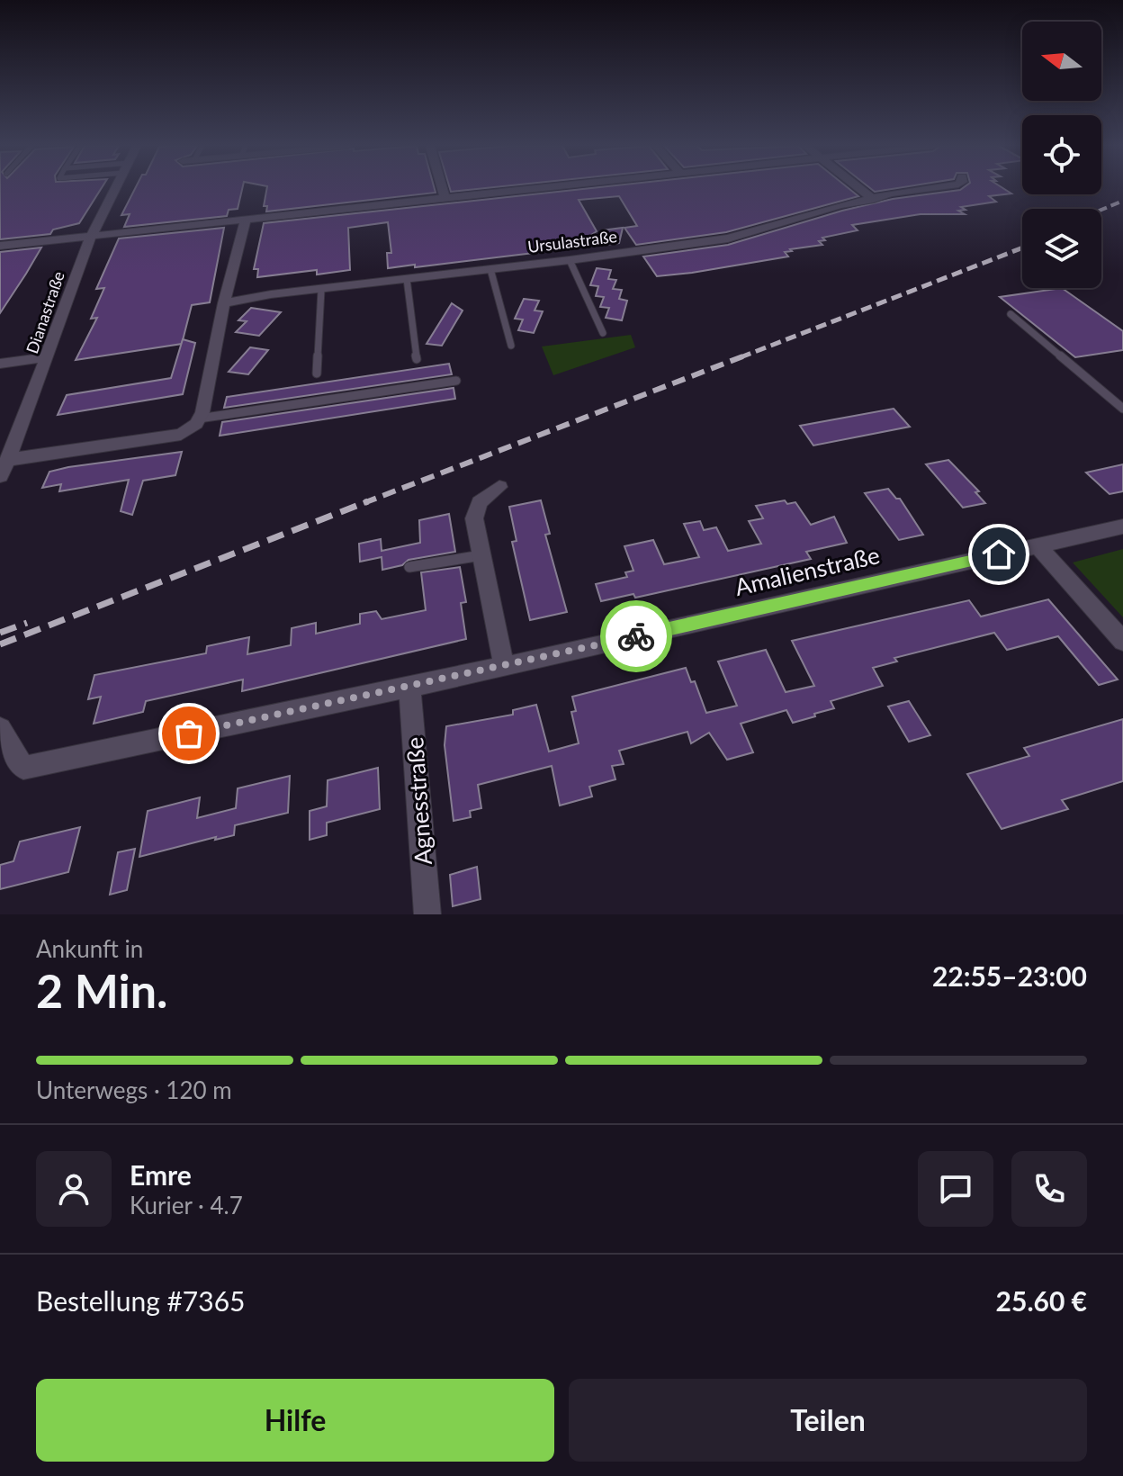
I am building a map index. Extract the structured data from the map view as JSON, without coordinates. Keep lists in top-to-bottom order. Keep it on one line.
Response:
{"streets":{"street":["Ursulastraße","Dianastraße","Amalienstraße","Agnesstraße"]},"crossings":[["Amalienstraße","Agnesstraße"]],"north":"left","page":{"heading":["2 Min.","Ankunft in","22:55–23:00"],"panel":["Emre","Kurier · 4.7","Bestellung #7365","25.60 €"],"bar":"Unterwegs · 120 m","buttons":["Hilfe","Teilen"]}}
